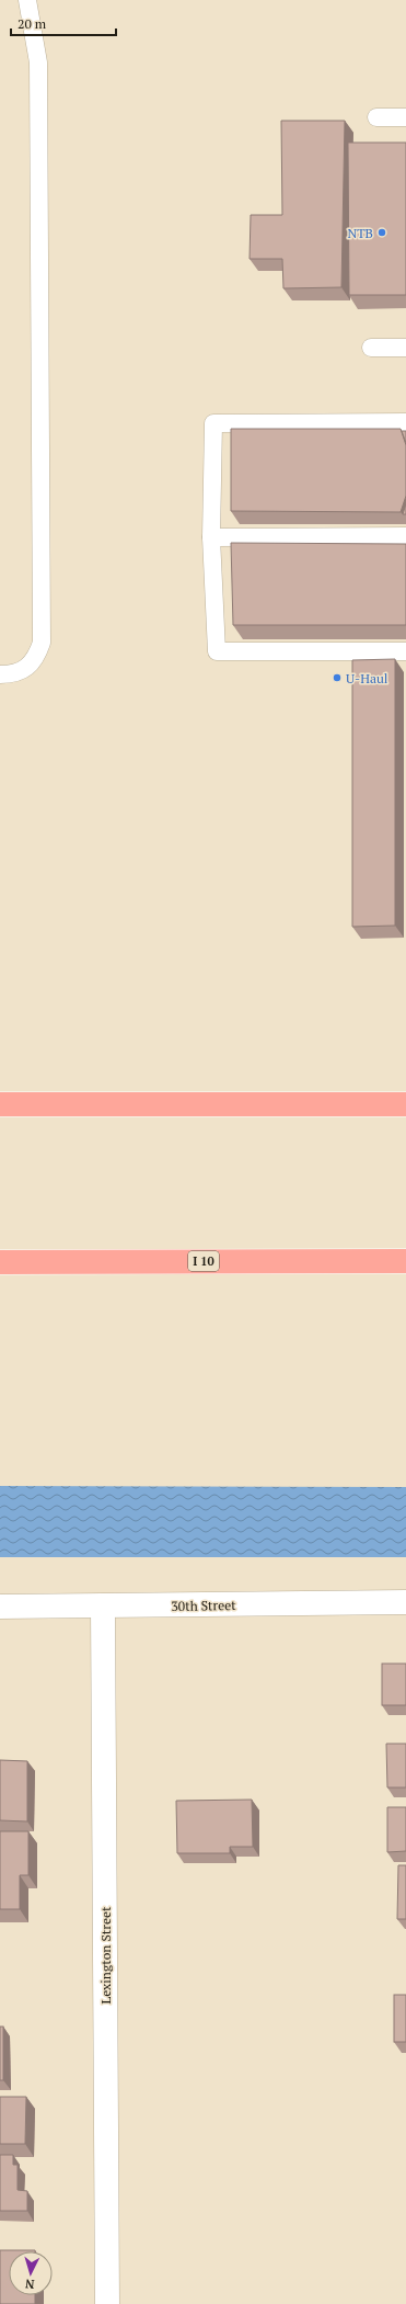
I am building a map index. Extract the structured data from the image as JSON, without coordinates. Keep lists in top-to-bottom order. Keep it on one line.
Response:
{"streets":{"highway":["I 10"],"street":["30th Street","Lexington Street"]},"crossings":[["30th Street","Lexington Street"]],"places":["NTB","U-Haul"],"scale_bar":"20 m","north":"bottom"}
